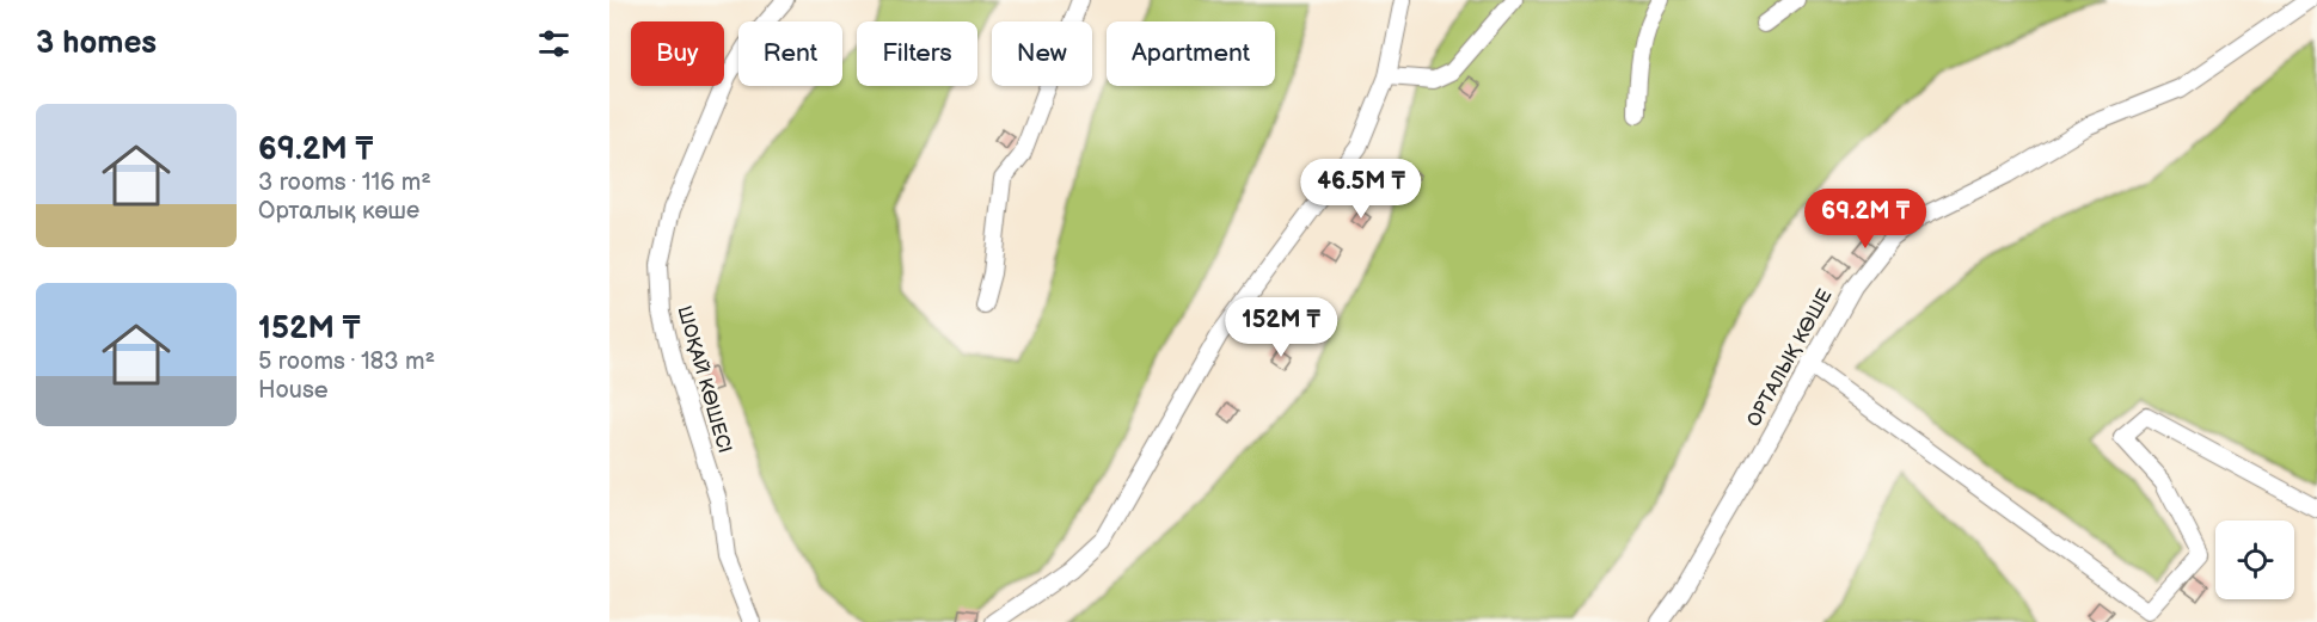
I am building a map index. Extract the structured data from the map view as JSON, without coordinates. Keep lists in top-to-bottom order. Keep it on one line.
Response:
{"streets":{"street":["ОРТАЛЫҚ КӨШЕ","ШОҚАЙ КӨШЕСІ"]},"page":{"heading":"3 homes","chip":["Buy","Rent","Filters","New","Apartment"],"list":[{"name":"69.2M ₸","note":"3 rooms · 116 m² · Орталық көше"},{"name":"152M ₸","note":"5 rooms · 183 m² · House"}],"price":["46.5M ₸","69.2M ₸","152M ₸"]}}
